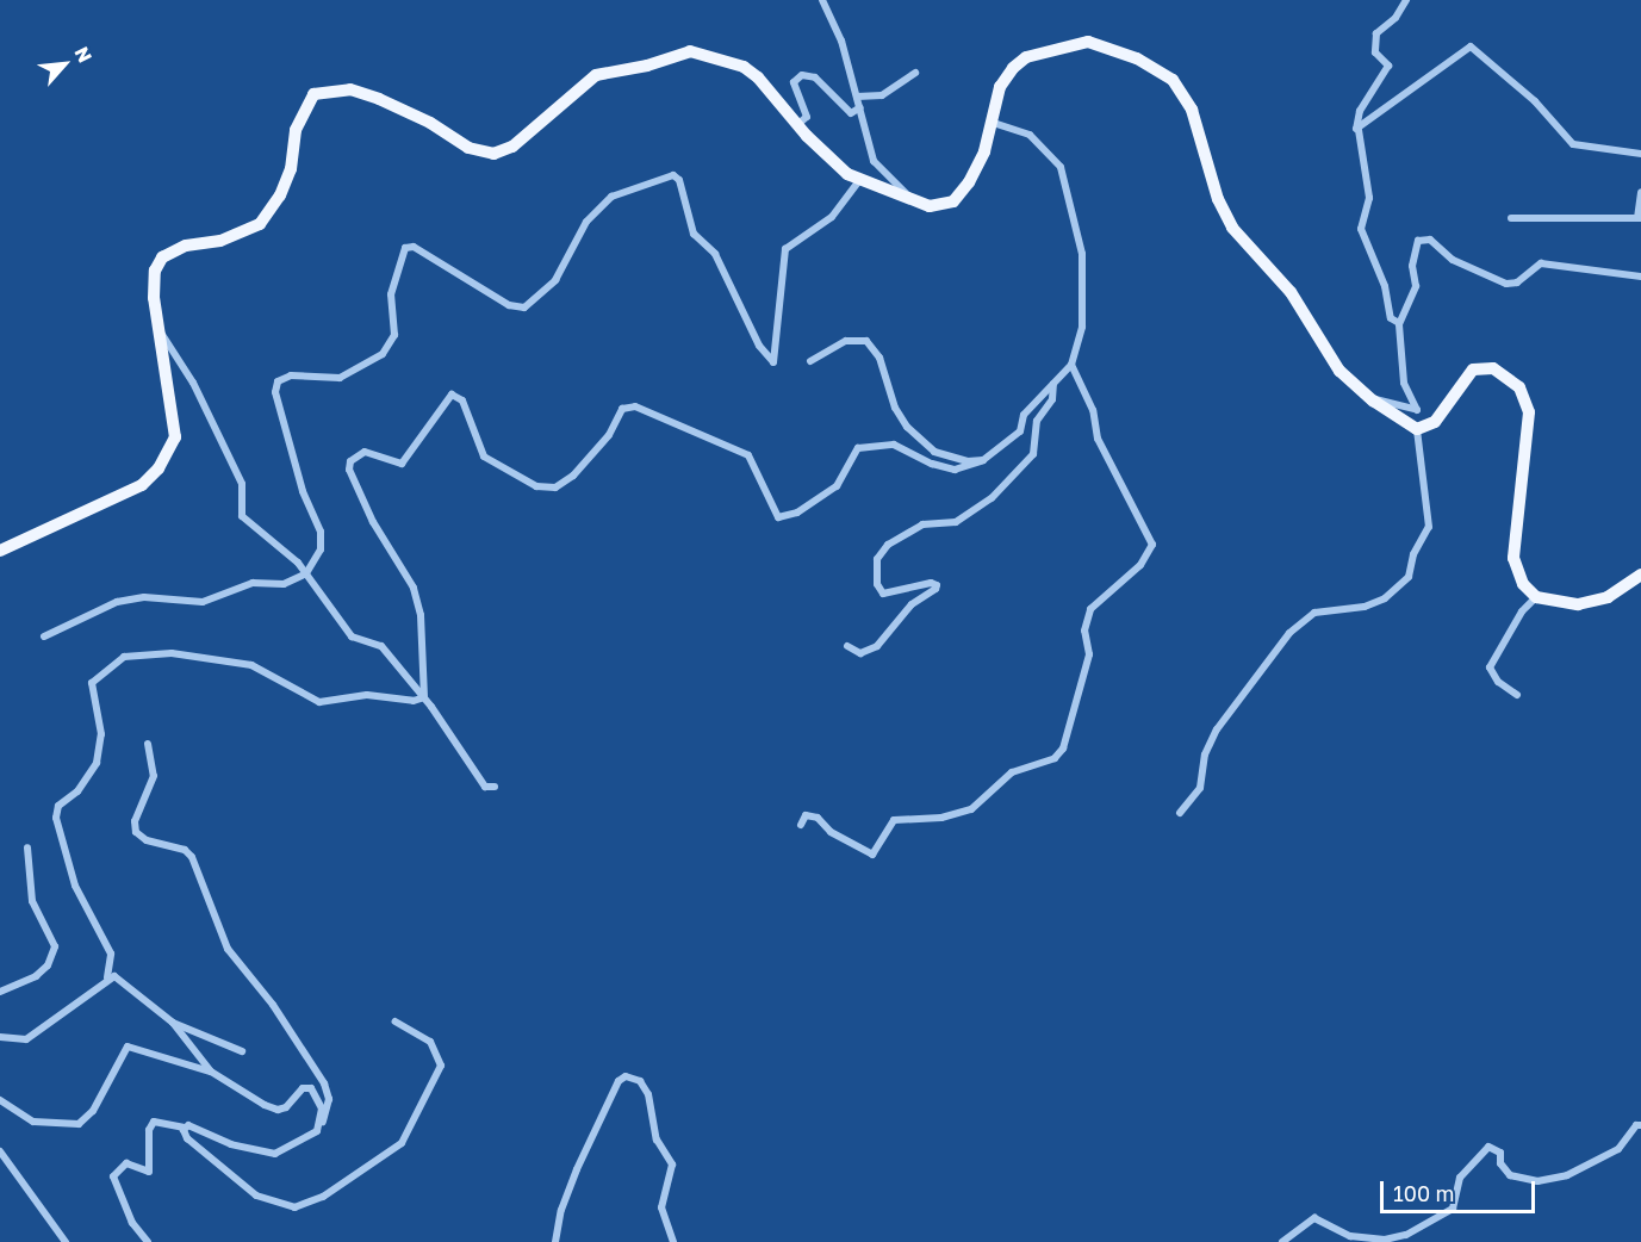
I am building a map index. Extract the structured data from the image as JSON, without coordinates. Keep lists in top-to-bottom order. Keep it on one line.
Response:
{"scale_bar":"100 m","north":"top right"}
